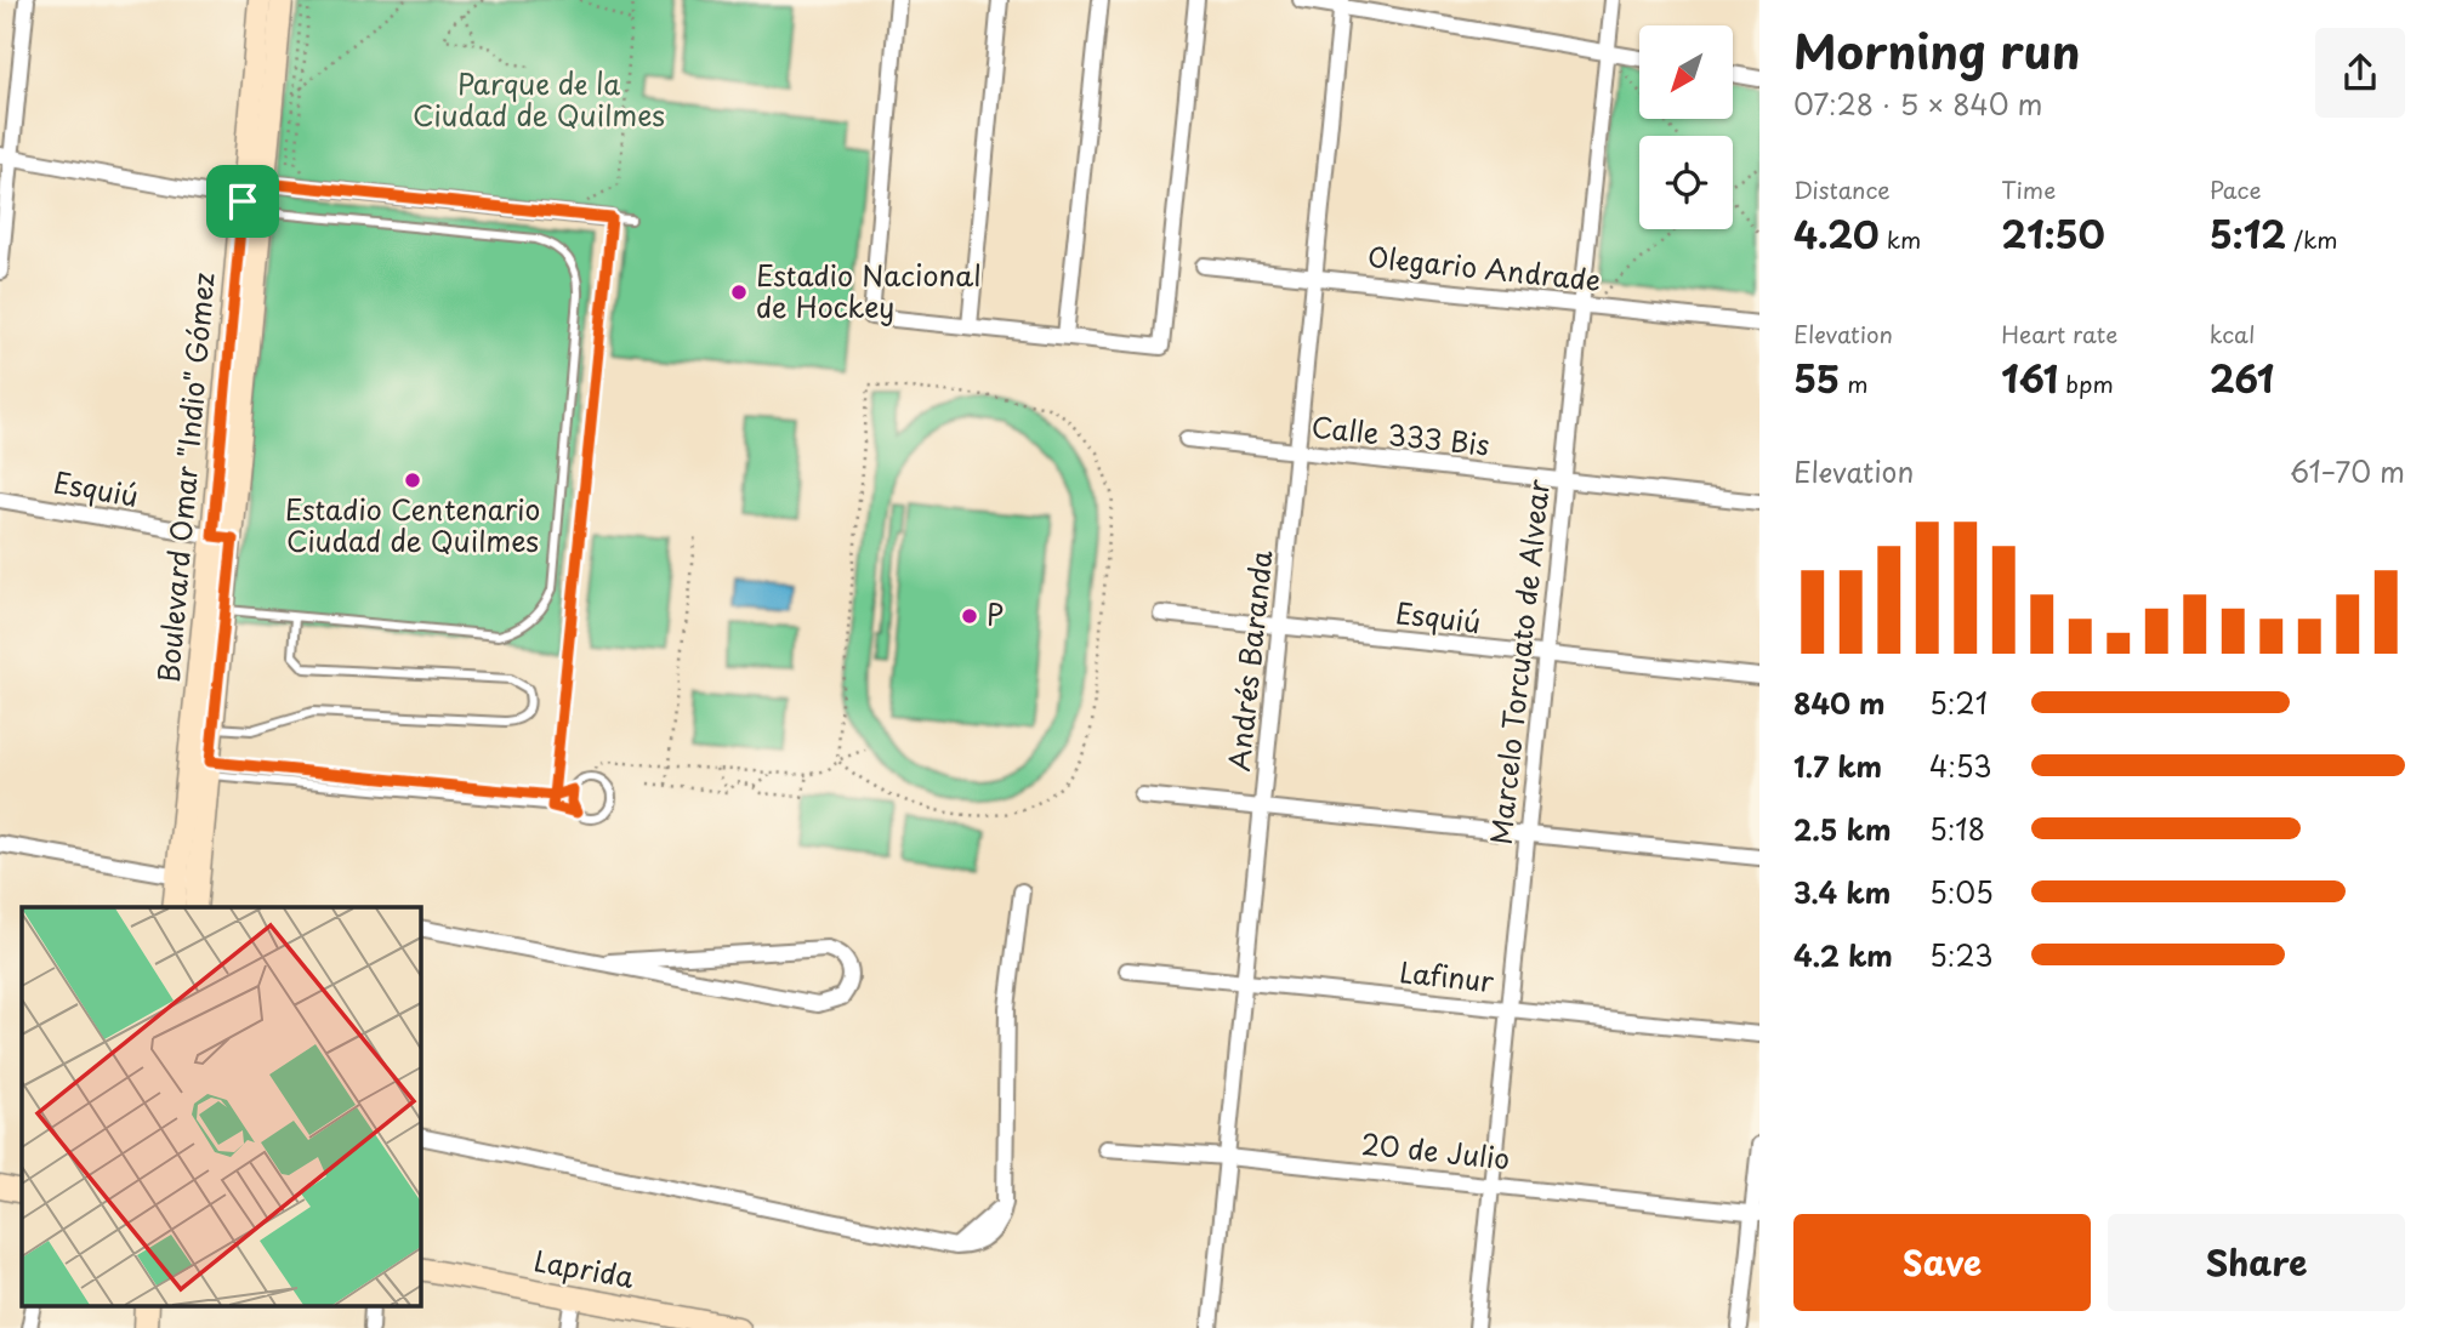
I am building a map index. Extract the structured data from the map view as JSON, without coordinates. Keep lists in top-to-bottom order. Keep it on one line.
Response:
{"streets":{"main road":["Boulevard Omar \"Indio\" Gómez","Laprida"],"street":["Olegario Andrade","Calle 333 Bis","Esquiú","Andrés Baranda","Marcelo Torcuato de Alvear","Lafinur","20 de Julio"]},"crossings":[["Olegario Andrade","Andrés Baranda"],["Olegario Andrade","Marcelo Torcuato de Alvear"],["Calle 333 Bis","Andrés Baranda"],["Calle 333 Bis","Marcelo Torcuato de Alvear"],["Boulevard Omar \"Indio\" Gómez","Esquiú"],["Esquiú","Andrés Baranda"],["Esquiú","Marcelo Torcuato de Alvear"],["Andrés Baranda","Lafinur"],["Andrés Baranda","20 de Julio"],["Marcelo Torcuato de Alvear","Lafinur"],["Marcelo Torcuato de Alvear","20 de Julio"]],"parks":["Parque de la Ciudad de Quilmes"],"places":["Estadio Nacional de Hockey","Estadio Centenario Ciudad de Quilmes","P"],"north":"bottom left","page":{"heading":["Morning run","07:28 · 5 × 840 m"],"stats":[["Distance","4.20 km"],["Time","21:50"],["Pace","5:12 /km"],["Elevation","55 m"],["Heart rate","161 bpm"],["kcal","261"]],"chart":["Elevation","61–70 m"],"list":[{"name":"840 m","note":"5:21"},{"name":"1.7 km","note":"4:53"},{"name":"2.5 km","note":"5:18"},{"name":"3.4 km","note":"5:05"},{"name":"4.2 km","note":"5:23"}],"buttons":["Save","Share"]}}
